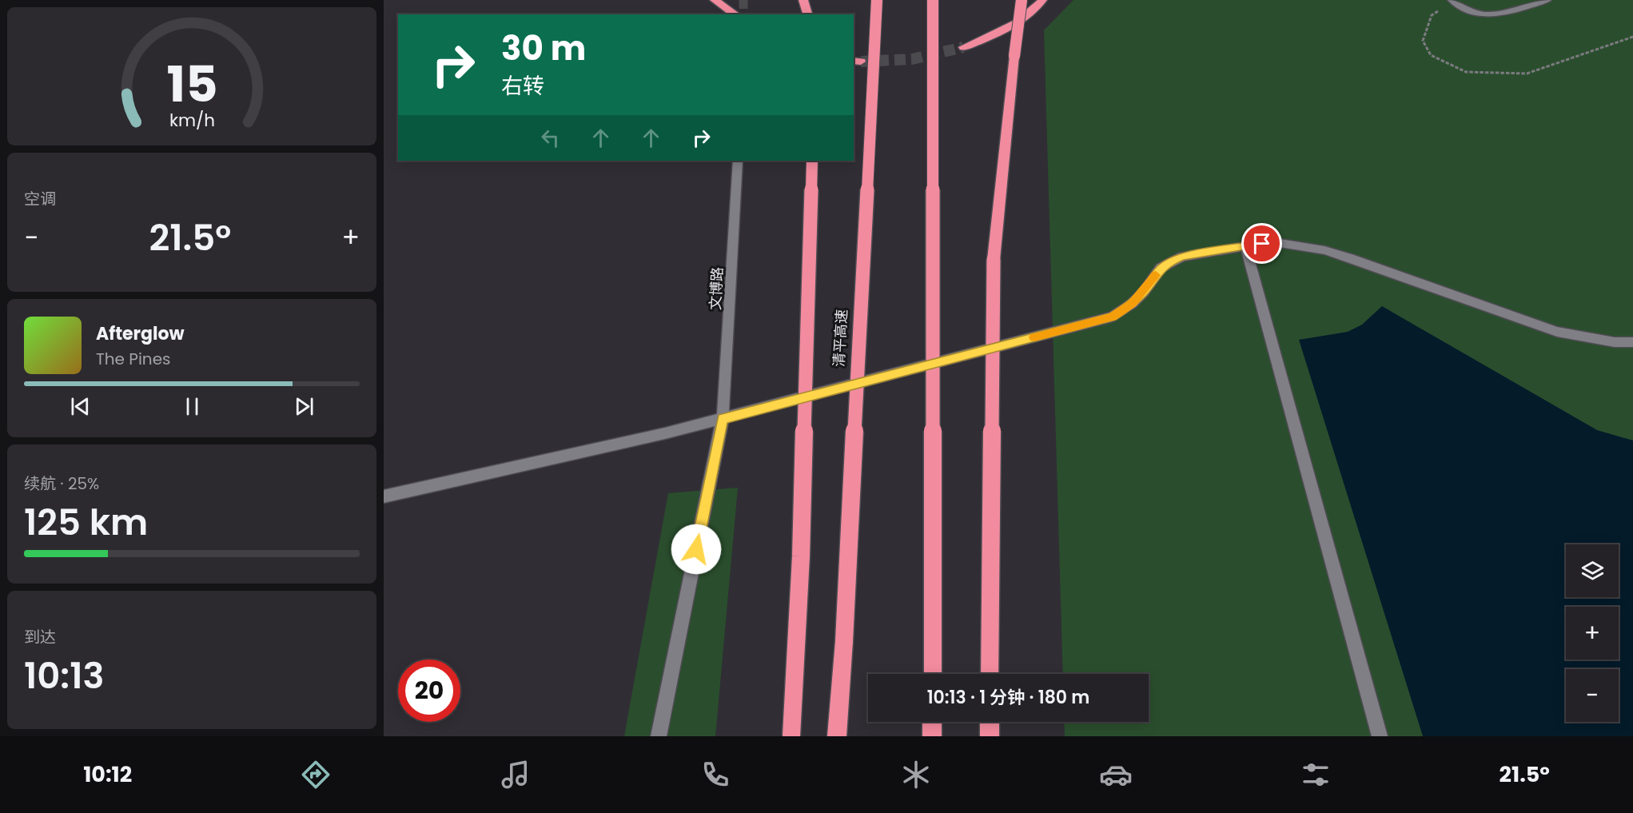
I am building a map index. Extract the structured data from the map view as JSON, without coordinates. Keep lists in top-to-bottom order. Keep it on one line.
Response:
{"streets":{"highway":["清平高速"],"street":["文博路"]},"page":{"turn":["30 m","右转"],"tile":["空调",["续航 · 25%","125 km"],["到达","10:13"]],"heat":["−","21.5°","+"],"song":["Afterglow","The Pines"],"map_buttons":["+","−"],"limit":"20","trip":"10:13 · 1 分钟 · 180 m","tabs":["10:12","21.5°"],"gauge":["15","km/h"]}}
